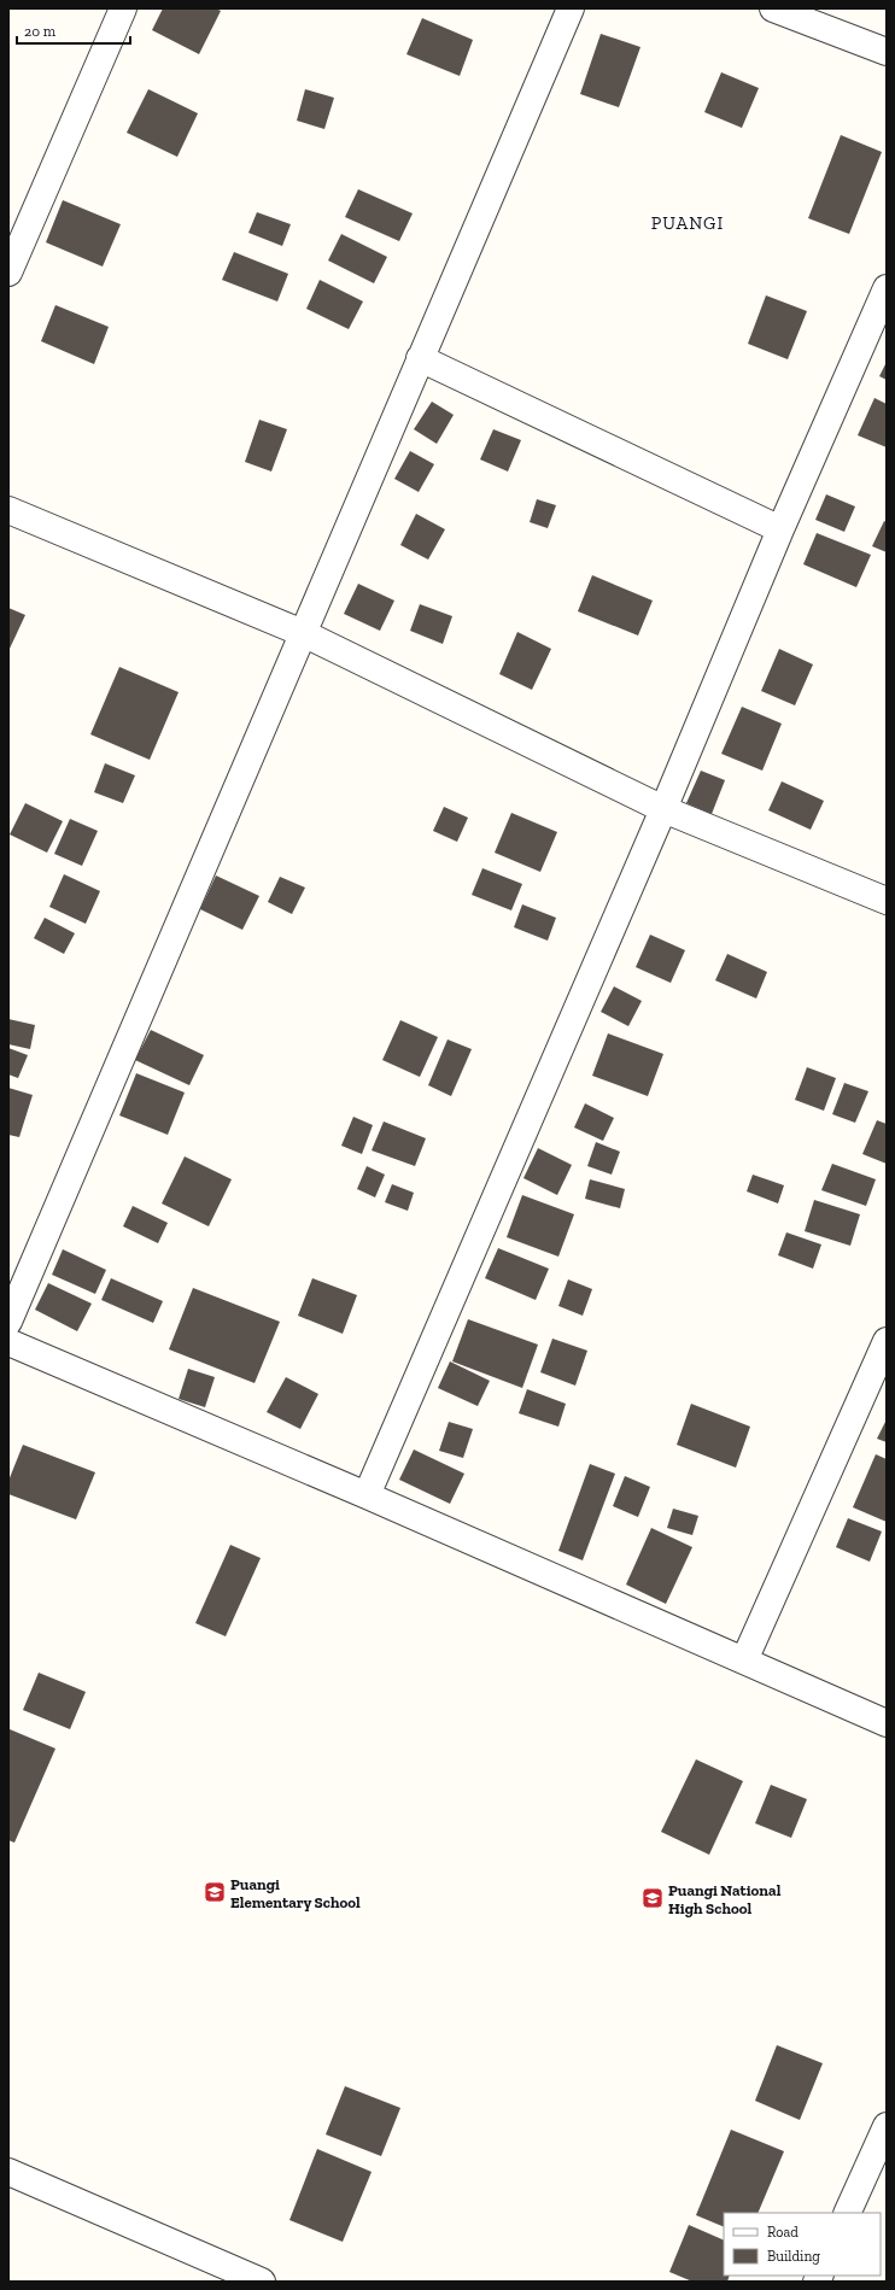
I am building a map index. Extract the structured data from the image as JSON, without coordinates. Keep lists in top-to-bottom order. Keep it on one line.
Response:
{"districts":["PUANGI"],"places":{"school or university":["Puangi Elementary School","Puangi National High School"]},"legend":["Road","Building"],"scale_bar":"20 m"}
